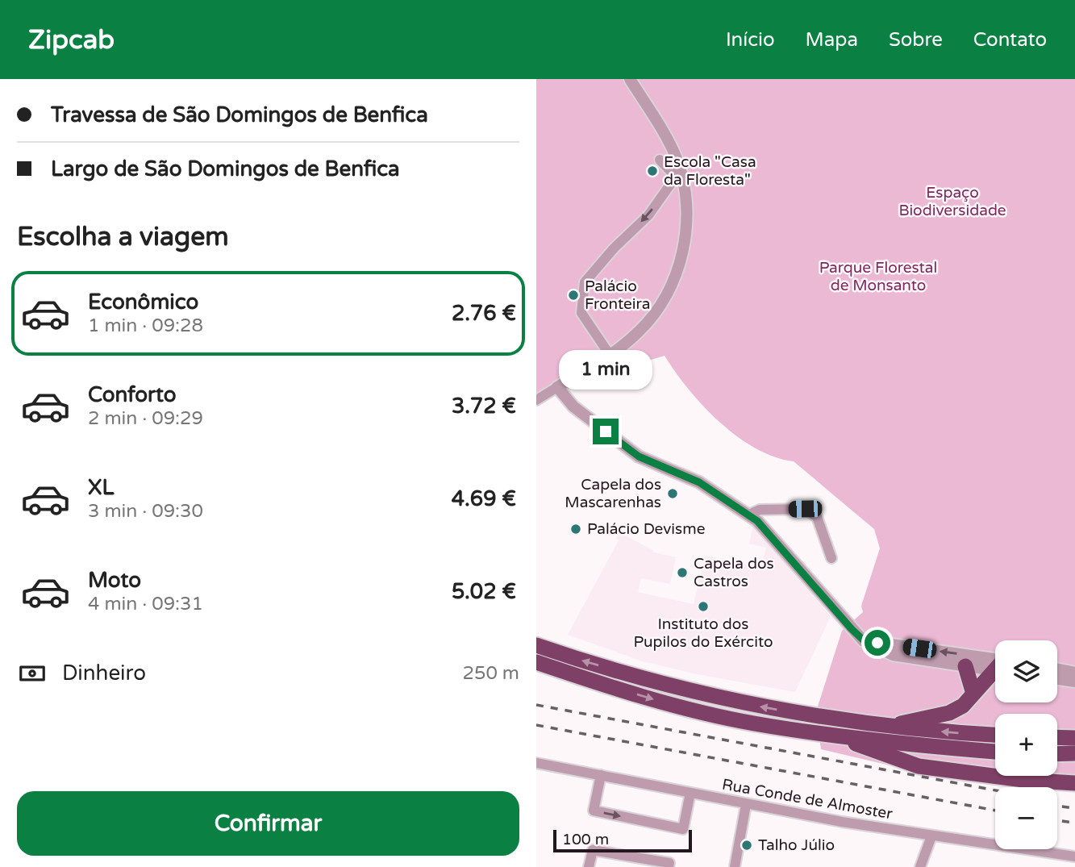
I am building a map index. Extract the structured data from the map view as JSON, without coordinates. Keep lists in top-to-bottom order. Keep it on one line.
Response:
{"streets":{"street":["Rua Conde de Almoster"]},"parks":["Espaço Biodiversidade","Parque Florestal de Monsanto"],"places":["Escola \"Casa da Floresta\"","Palácio Fronteira","Capela dos Mascarenhas","Palácio Devisme","Capela dos Castros","Instituto dos Pupilos do Exército","Talho Júlio"],"scale_bar":"100 m","page":{"header":"Zipcab","nav":["Início","Mapa","Sobre","Contato"],"banner":["Travessa de São Domingos de Benfica","Largo de São Domingos de Benfica"],"heading":"Escolha a viagem","list":[{"name":"Econômico","note":"1 min · 09:28","value":"2.76 €"},{"name":"Conforto","note":"2 min · 09:29","value":"3.72 €"},{"name":"XL","note":"3 min · 09:30","value":"4.69 €"},{"name":"Moto","note":"4 min · 09:31","value":"5.02 €"}],"bubble":"1 min","map_buttons":["+","−"],"pay":["Dinheiro","250 m"],"buttons":"Confirmar","scale":"100 m"}}
